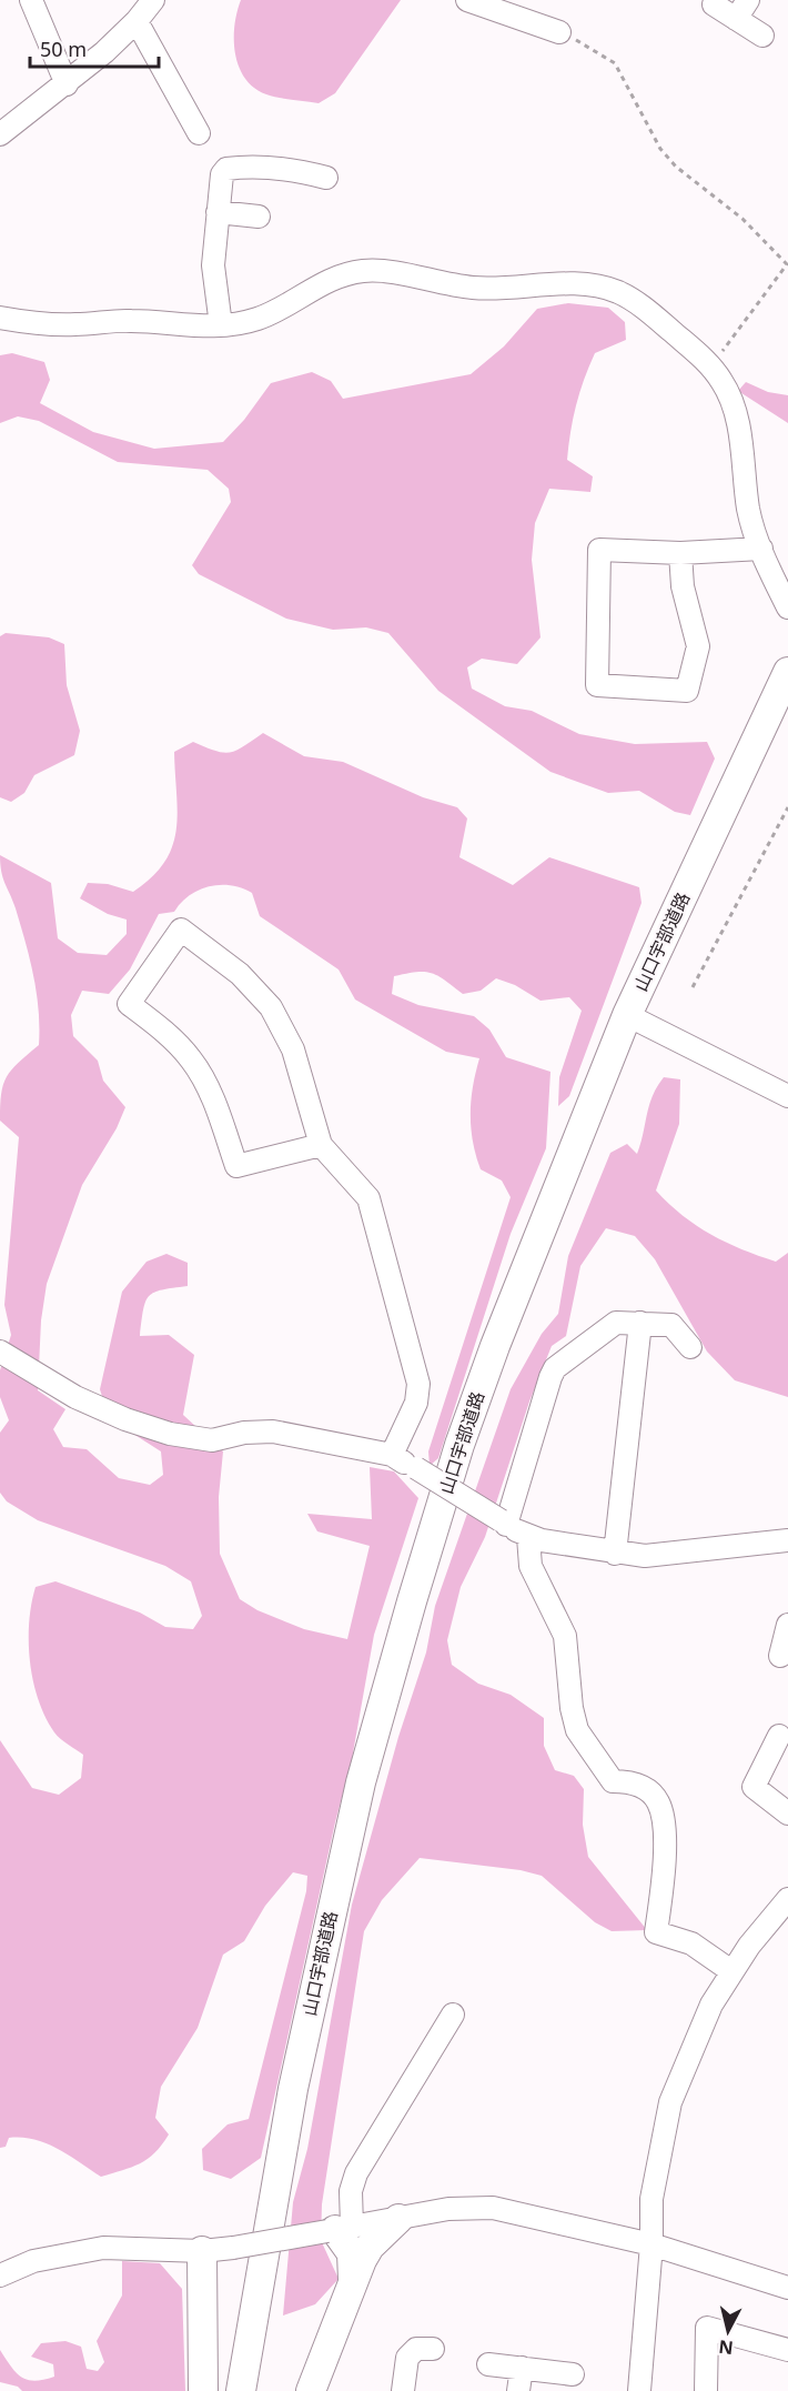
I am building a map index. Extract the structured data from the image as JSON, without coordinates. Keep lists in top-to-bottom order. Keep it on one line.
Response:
{"streets":{"main road":["山口宇部道路"]},"scale_bar":"50 m","north":"bottom"}
